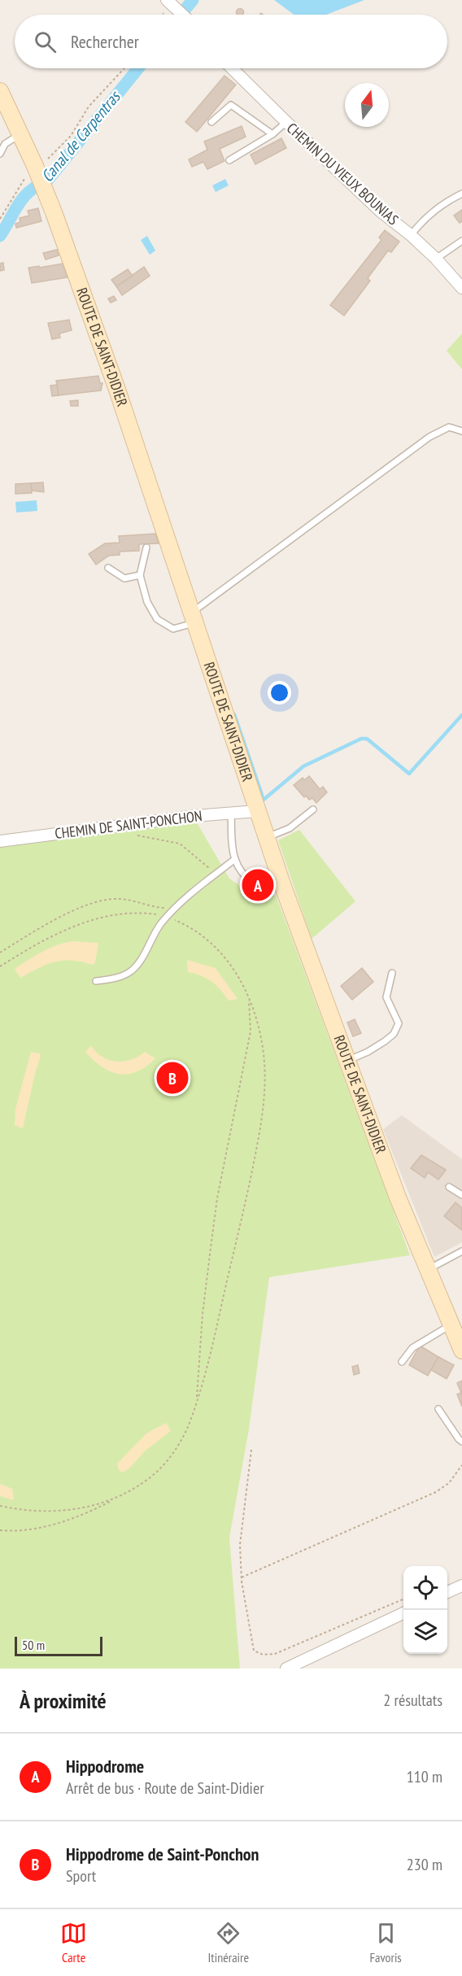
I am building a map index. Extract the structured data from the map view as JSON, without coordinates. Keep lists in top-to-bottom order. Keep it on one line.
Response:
{"streets":{"main road":["ROUTE DE SAINT-DIDIER"],"street":["CHEMIN DU VIEUX BOUNIAS","CHEMIN DE SAINT-PONCHON"]},"crossings":[["ROUTE DE SAINT-DIDIER","CHEMIN DE SAINT-PONCHON"]],"water":["Canal de Carpentras"],"scale_bar":"50 m","north":"top","page":{"search":"Rechercher","pins":["A","B"],"scale":"50 m","heading":["À proximité","2 résultats"],"list":[{"mark":"A","name":"Hippodrome","note":"Arrêt de bus · Route de Saint-Didier","value":"110 m"},{"mark":"B","name":"Hippodrome de Saint-Ponchon","note":"Sport","value":"230 m"}],"nav":["Carte","Itinéraire","Favoris"]}}
